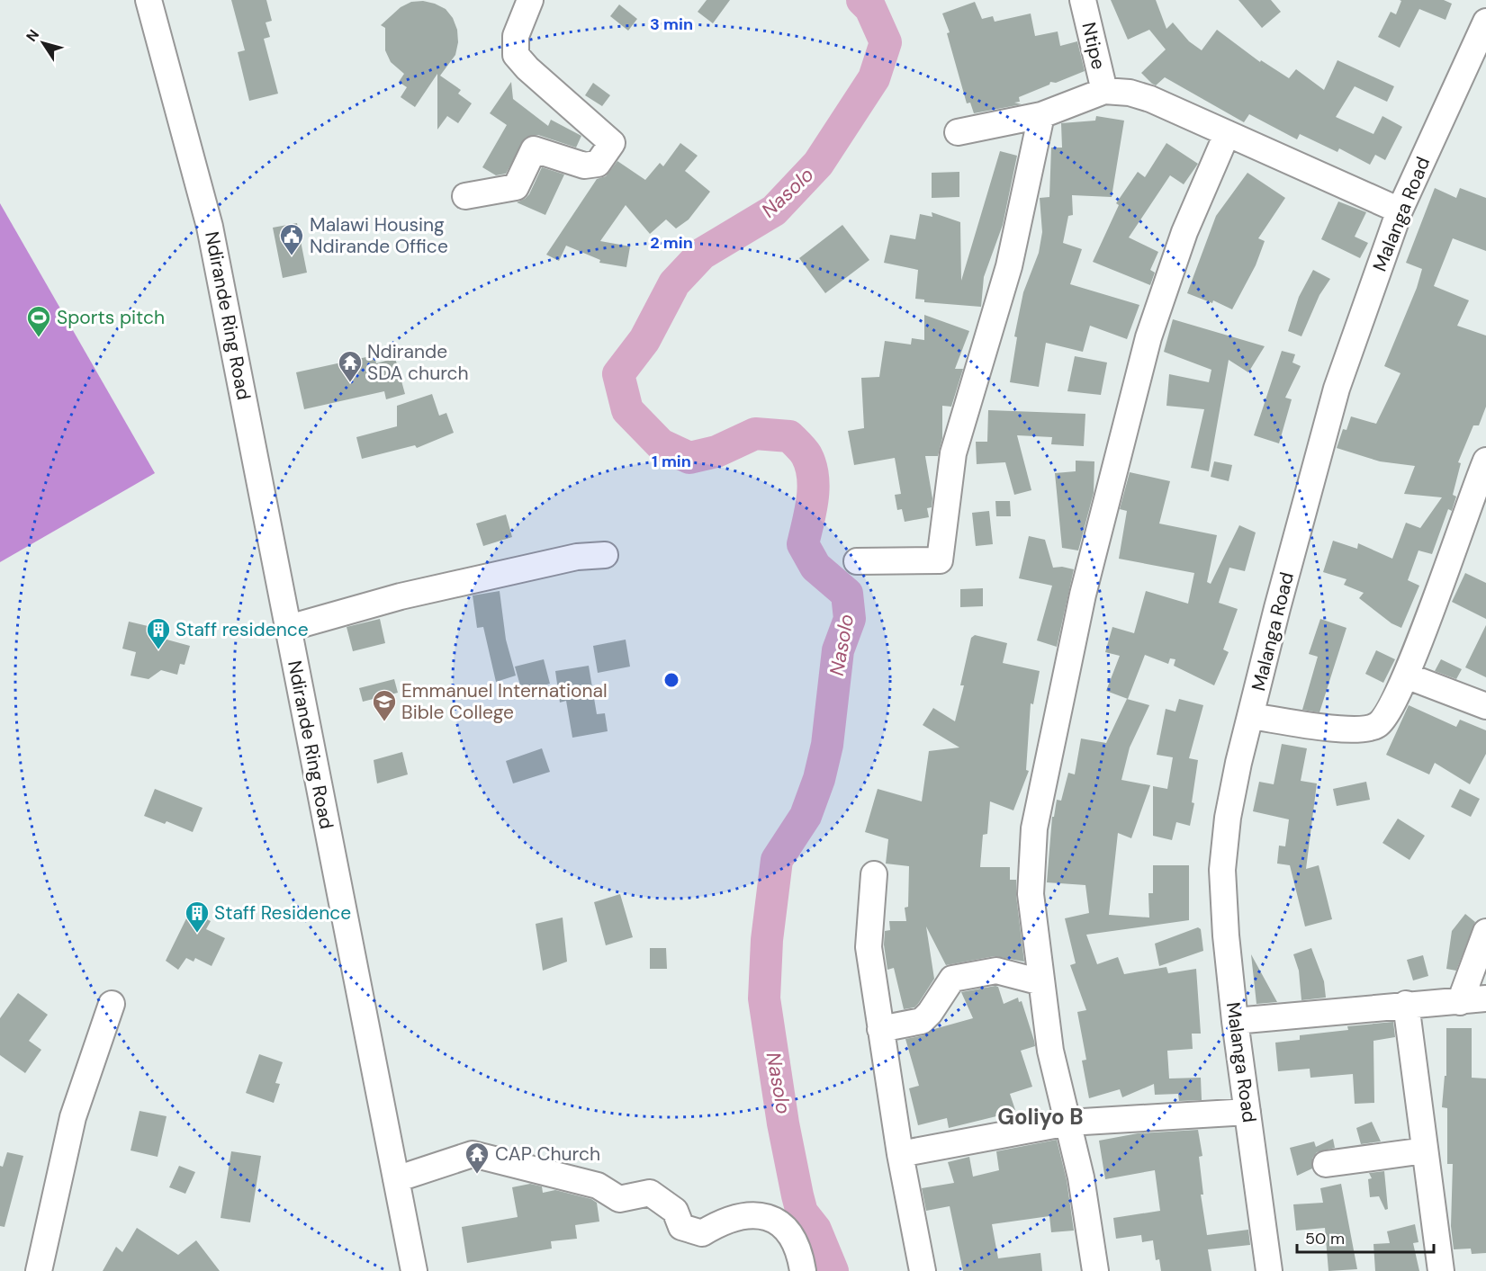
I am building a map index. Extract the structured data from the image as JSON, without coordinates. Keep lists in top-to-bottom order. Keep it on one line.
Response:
{"streets":{"street":["Ntipe","Malanga Road","Ndirande Ring Road"]},"districts":["Goliyo B"],"water":["Nasolo"],"places":{"public building":["Malawi Housing Ndirande Office"],"sports":["Sports pitch"],"temple":["Ndirande SDA church","CAP Church"],"building":["Staff residence","Staff Residence"],"school or university":["Emmanuel International Bible College"]},"scale_bar":"50 m","north":"top left","rings":["3 min","2 min","1 min"]}
